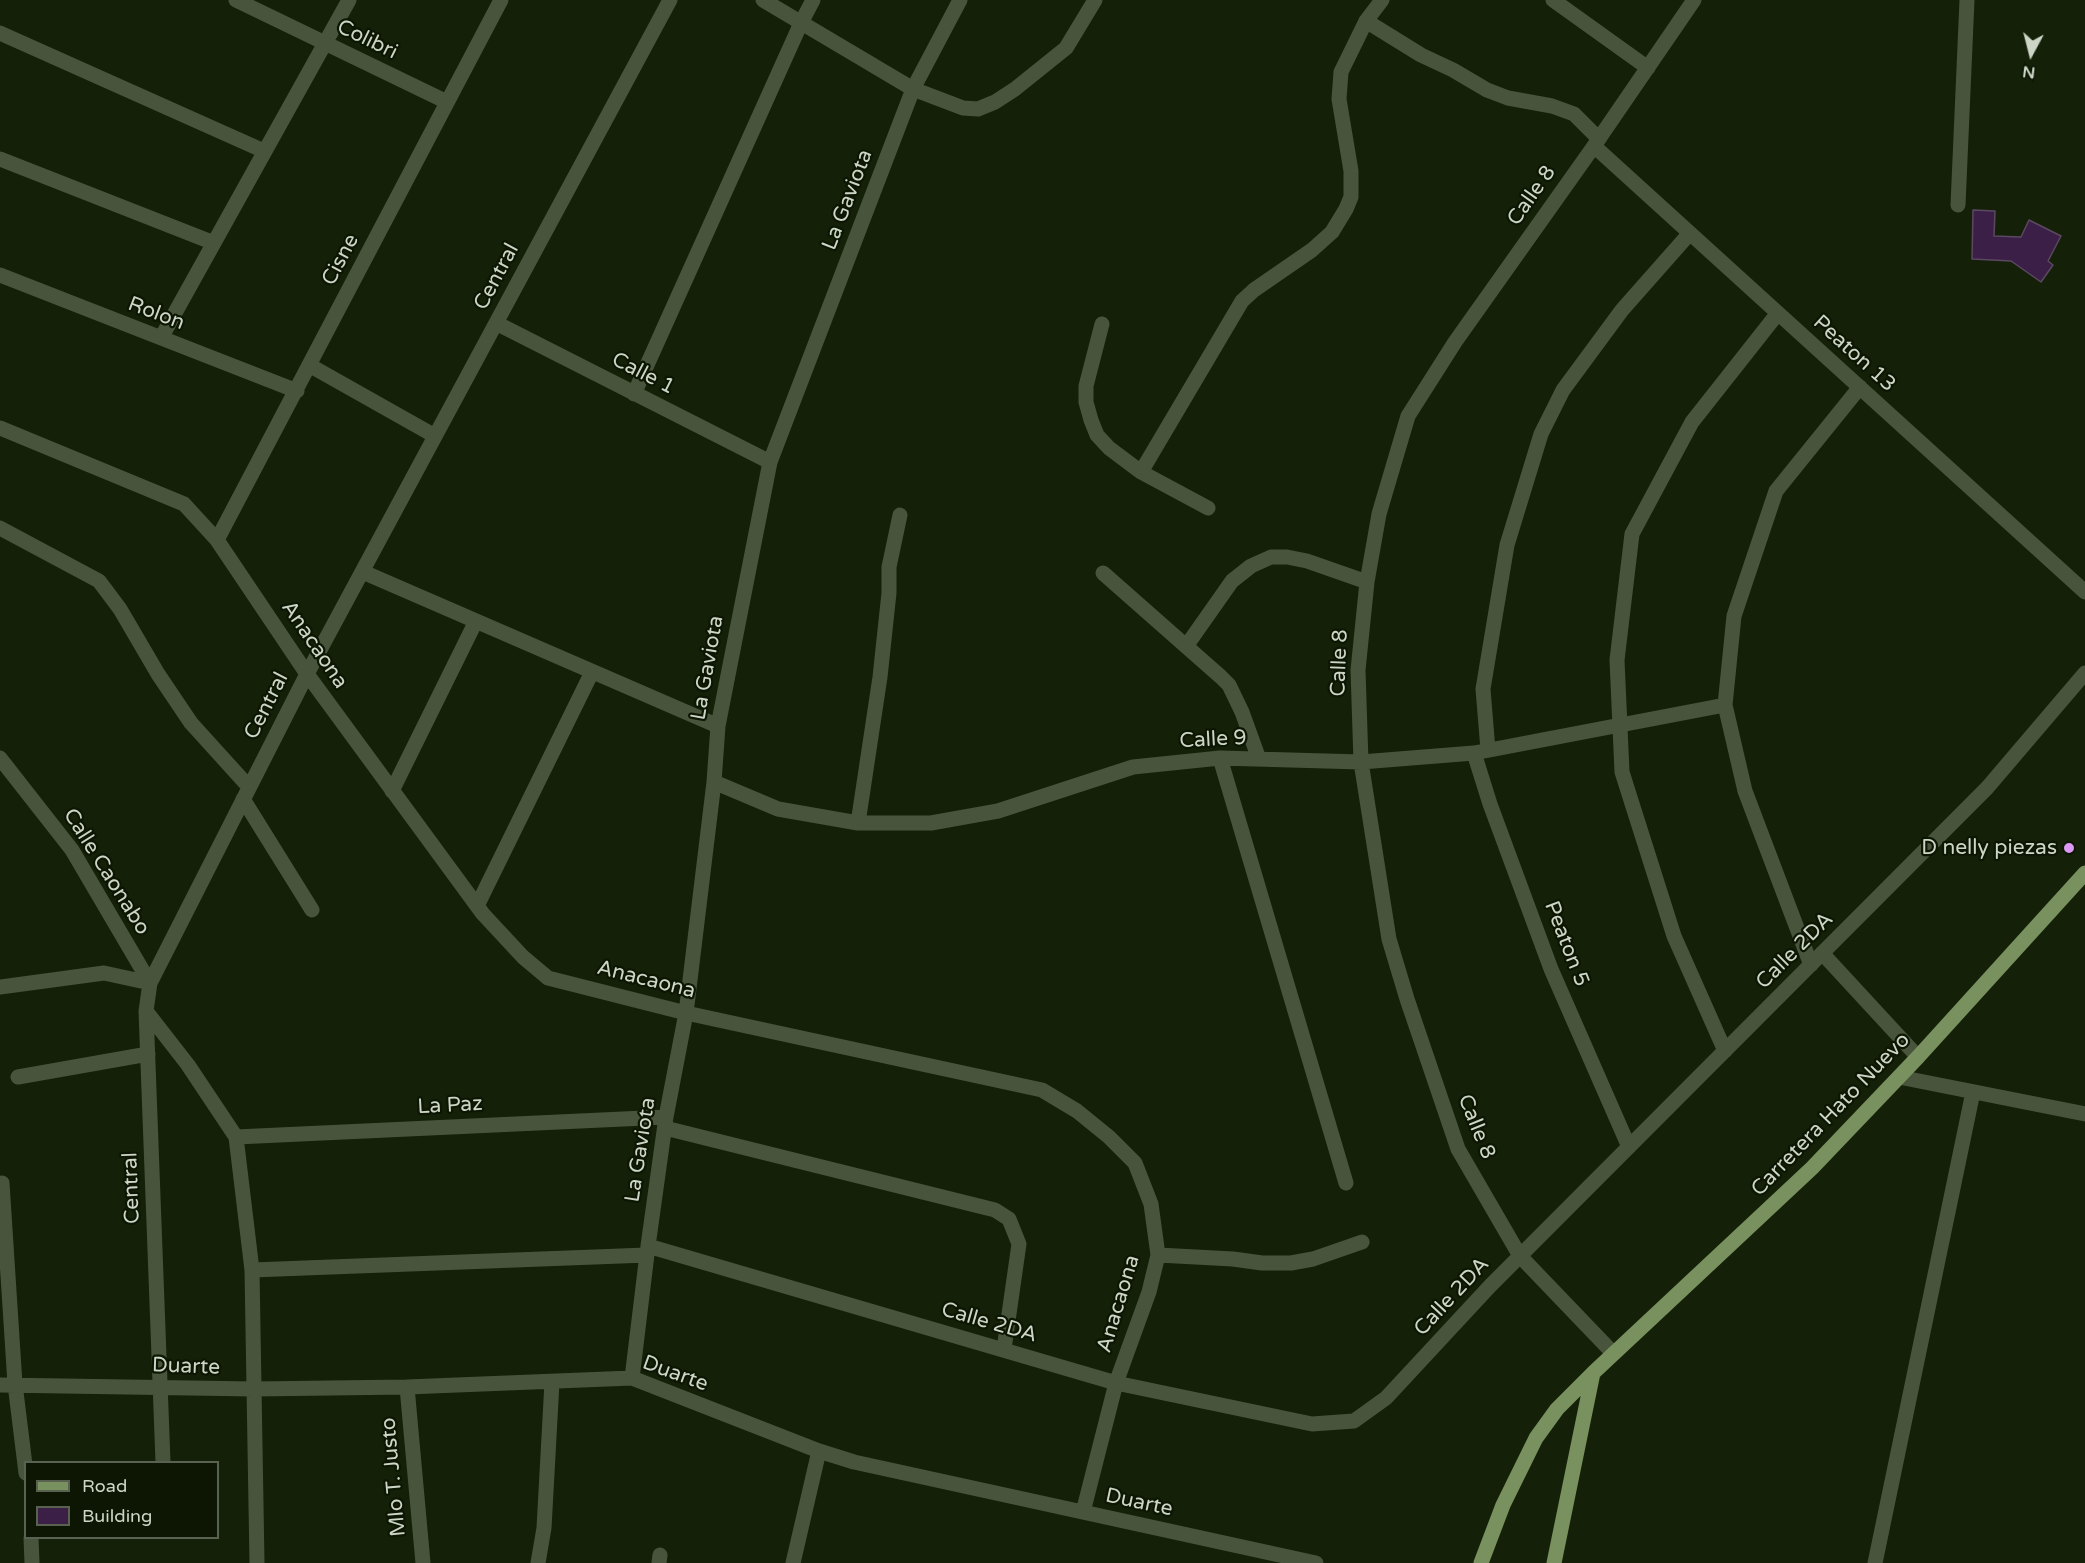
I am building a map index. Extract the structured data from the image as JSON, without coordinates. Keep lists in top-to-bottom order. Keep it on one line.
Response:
{"streets":{"main road":["Carretera Hato Nuevo"],"street":["Colibri","Calle 8","La Gaviota","Cisne","Central","Rolon","Peaton 13","Calle 1","Anacaona","Calle 9","Calle Caonabo","Peaton 5","Calle 2DA","La Paz","Duarte","Mlo T. Justo"]},"crossings":[["Colibri","Cisne"],["Calle 8","Peaton 13"],["Calle 8","Calle 9"],["Calle 8","Calle 2DA"],["Calle 8","Carretera Hato Nuevo"],["La Gaviota","Calle 1"],["La Gaviota","Anacaona"],["La Gaviota","Calle 9"],["La Gaviota","Calle 2DA"],["La Gaviota","La Paz"],["La Gaviota","Duarte"],["Cisne","Rolon"],["Cisne","Anacaona"],["Central","Calle 1"],["Central","Anacaona"],["Central","Calle Caonabo"],["Central","Duarte"],["Peaton 13","Peaton 5"],["Anacaona","Calle 2DA"],["Anacaona","Duarte"],["Calle 9","Peaton 5"],["Peaton 5","Calle 2DA"],["Calle 2DA","La Paz"],["Duarte","Mlo T. Justo"]],"places":["D nelly piezas"],"legend":["Road","Building"],"north":"bottom"}
